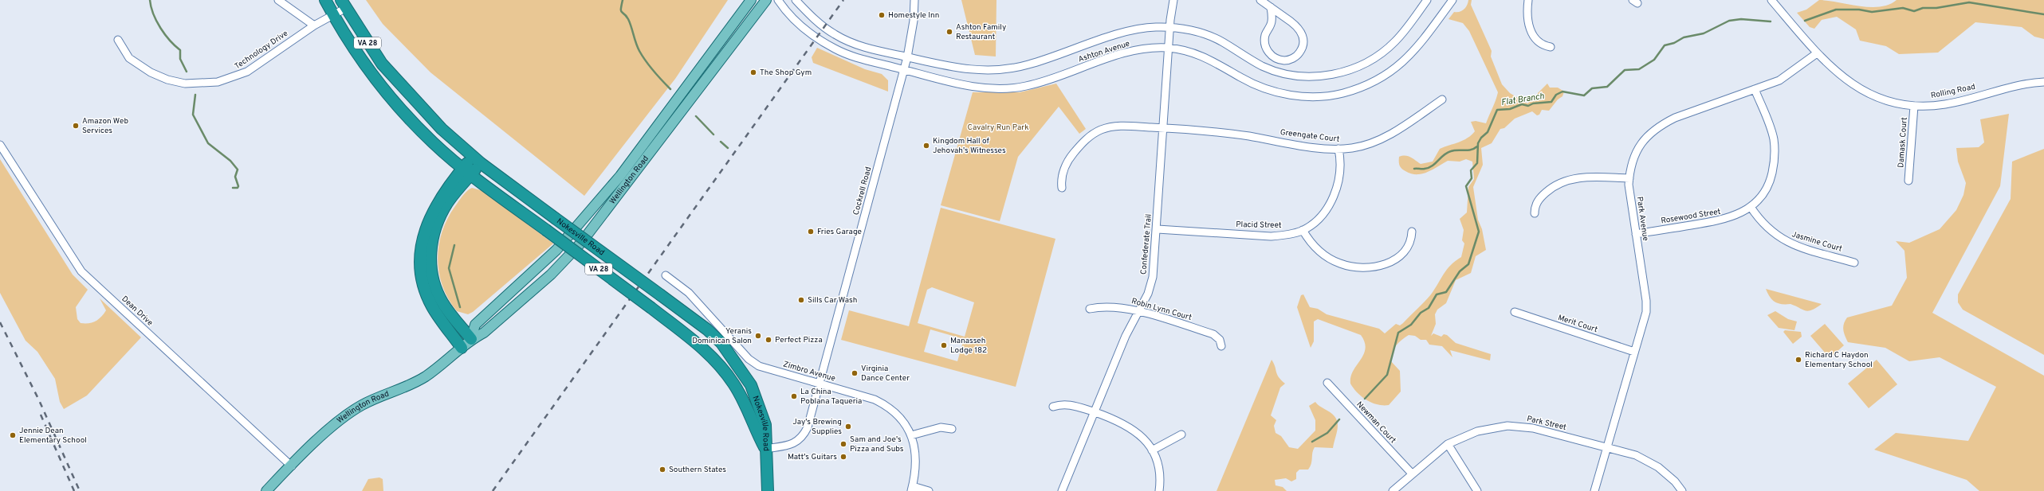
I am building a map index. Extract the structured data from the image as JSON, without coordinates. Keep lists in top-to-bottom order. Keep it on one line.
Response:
{"streets":{"highway":["VA 28","Nokesville Road"],"main road":["Wellington Road"],"street":["Technology Drive","Ashton Avenue","Rolling Road","Greengate Court","Damask Court","Cockrell Road","Rosewood Street","Park Avenue","Placid Street","Jasmine Court","Confederate Trail","Robin Lynn Court","Dean Drive","Merit Court","Zimbro Avenue","Newman Court","Park Street"]},"crossings":[["VA 28","Cockrell Road"],["VA 28","Nokesville Road"],["Technology Drive","Nokesville Road"],["Ashton Avenue","Cockrell Road"],["Ashton Avenue","Confederate Trail"],["Rolling Road","Damask Court"],["Rolling Road","Park Avenue"],["Greengate Court","Placid Street"],["Greengate Court","Confederate Trail"],["Wellington Road","Dean Drive"],["Cockrell Road","Nokesville Road"],["Cockrell Road","Zimbro Avenue"],["Rosewood Street","Park Avenue"],["Rosewood Street","Jasmine Court"],["Park Avenue","Merit Court"],["Park Avenue","Park Street"],["Placid Street","Confederate Trail"],["Confederate Trail","Robin Lynn Court"],["Newman Court","Park Street"]],"water":["Flat Branch"],"parks":["Cavalry Run Park"],"places":["Homestyle Inn","Ashton Family Restaurant","The Shop Gym","Amazon Web Services","Kingdom Hall of Jehovah's Witnesses","Fries Garage","Sills Car Wash","Yeranis Dominican Salon","Perfect Pizza","Manasseh Lodge 182","Richard C Haydon Elementary School","Virginia Dance Center","La China Poblana Taqueria","Jay's Brewing Supplies","Jennie Dean Elementary School","Sam and Joe's Pizza and Subs","Matt's Guitars","Southern States"]}
